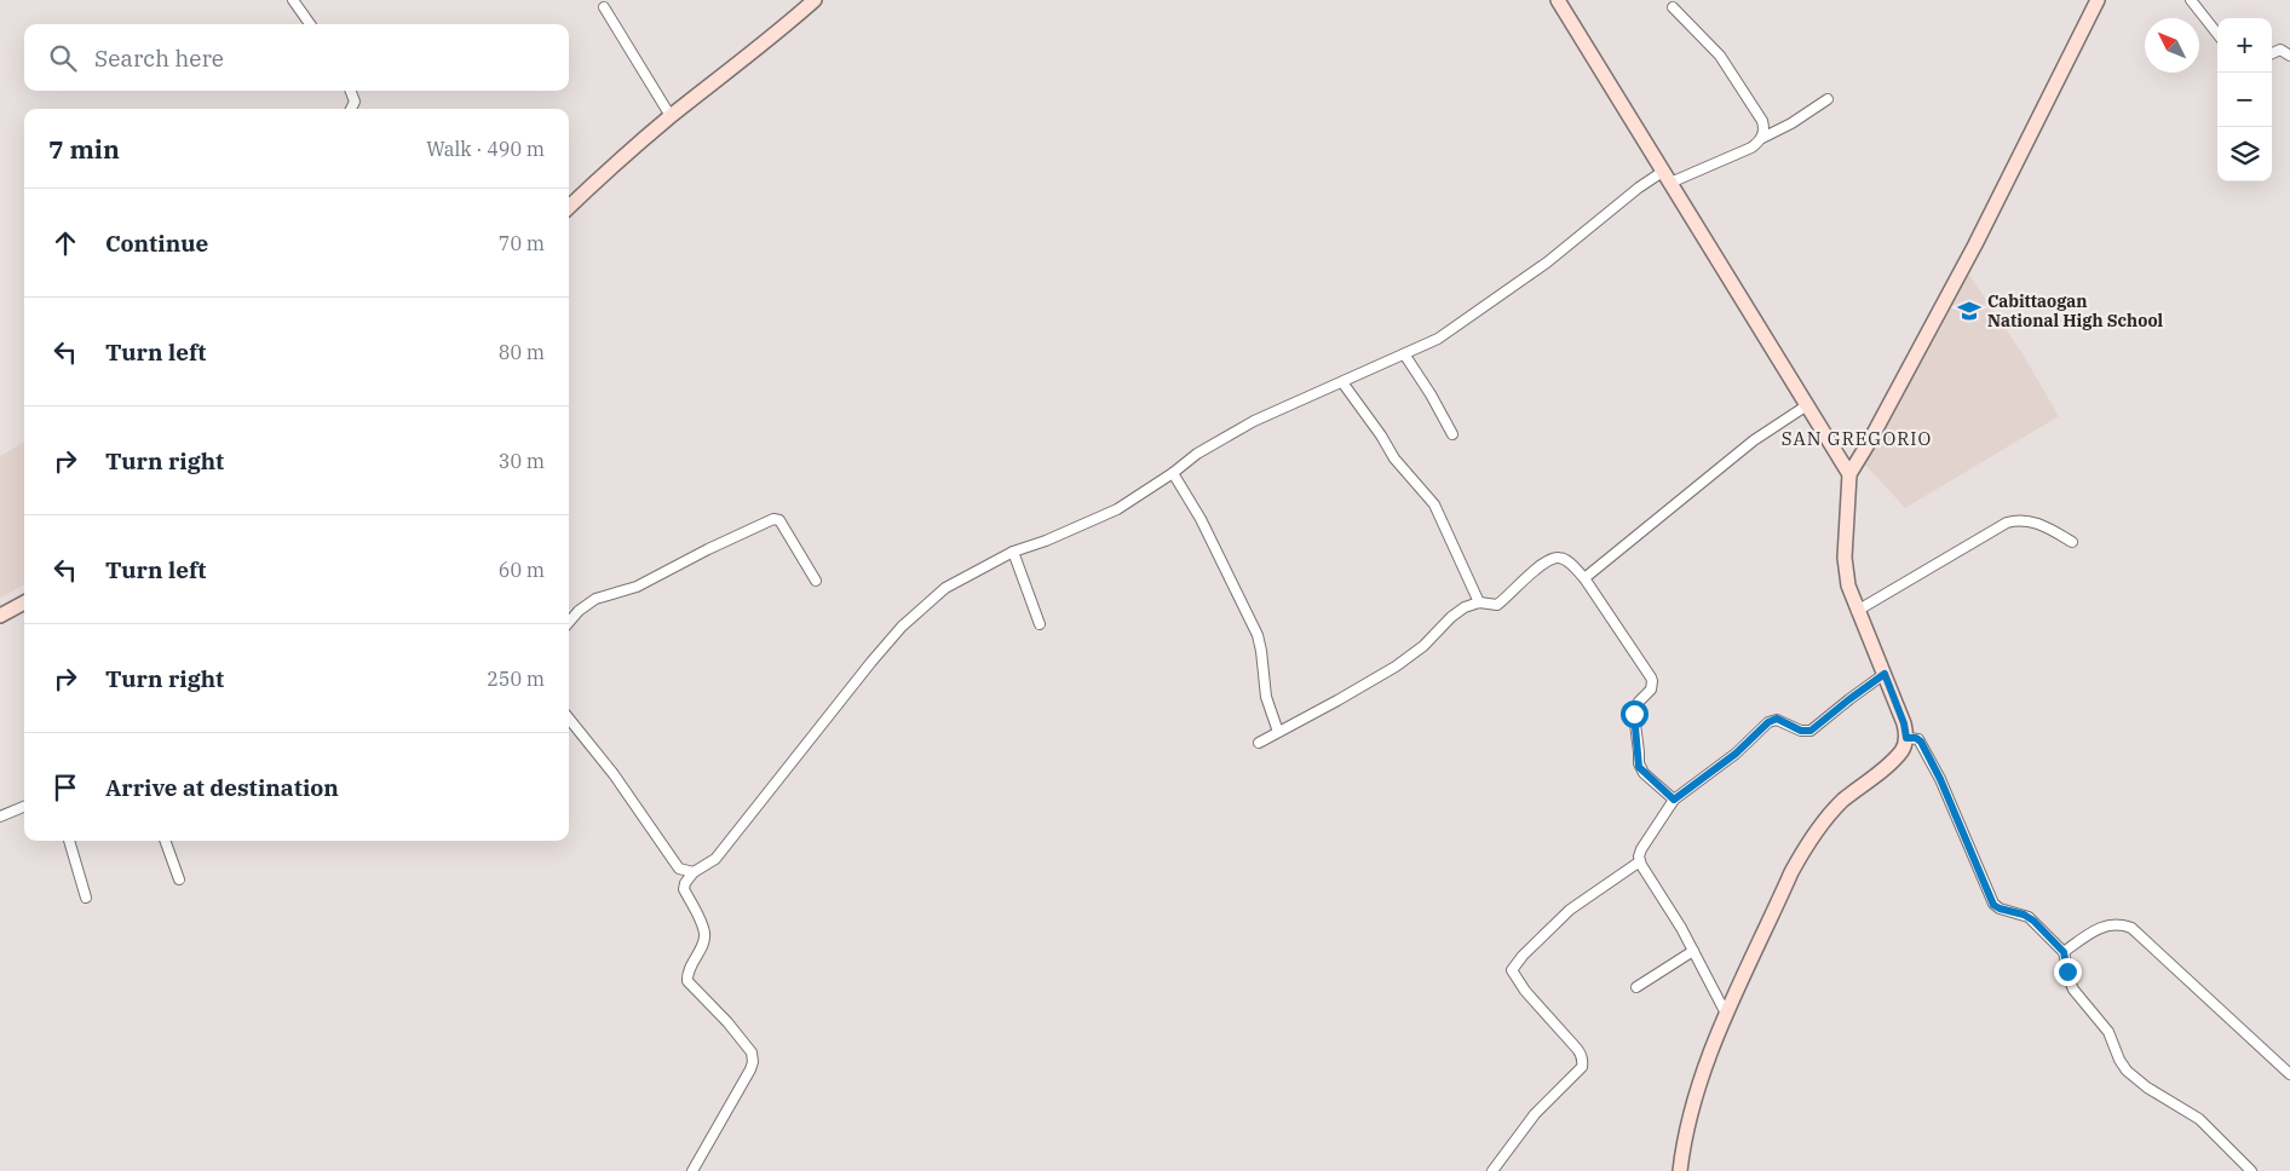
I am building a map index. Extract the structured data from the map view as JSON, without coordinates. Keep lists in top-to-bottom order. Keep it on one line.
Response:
{"districts":["SAN GREGORIO"],"places":{"school or university":["Cabittaogan National High School"]},"north":"top left","page":{"map_buttons":["+","−"],"search":"Search here","heading":["7 min","Walk · 490 m"],"list":[["Continue","70 m"],["Turn left","80 m"],["Turn right","30 m"],["Turn left","60 m"],["Turn right","250 m"],"Arrive at destination"]}}
